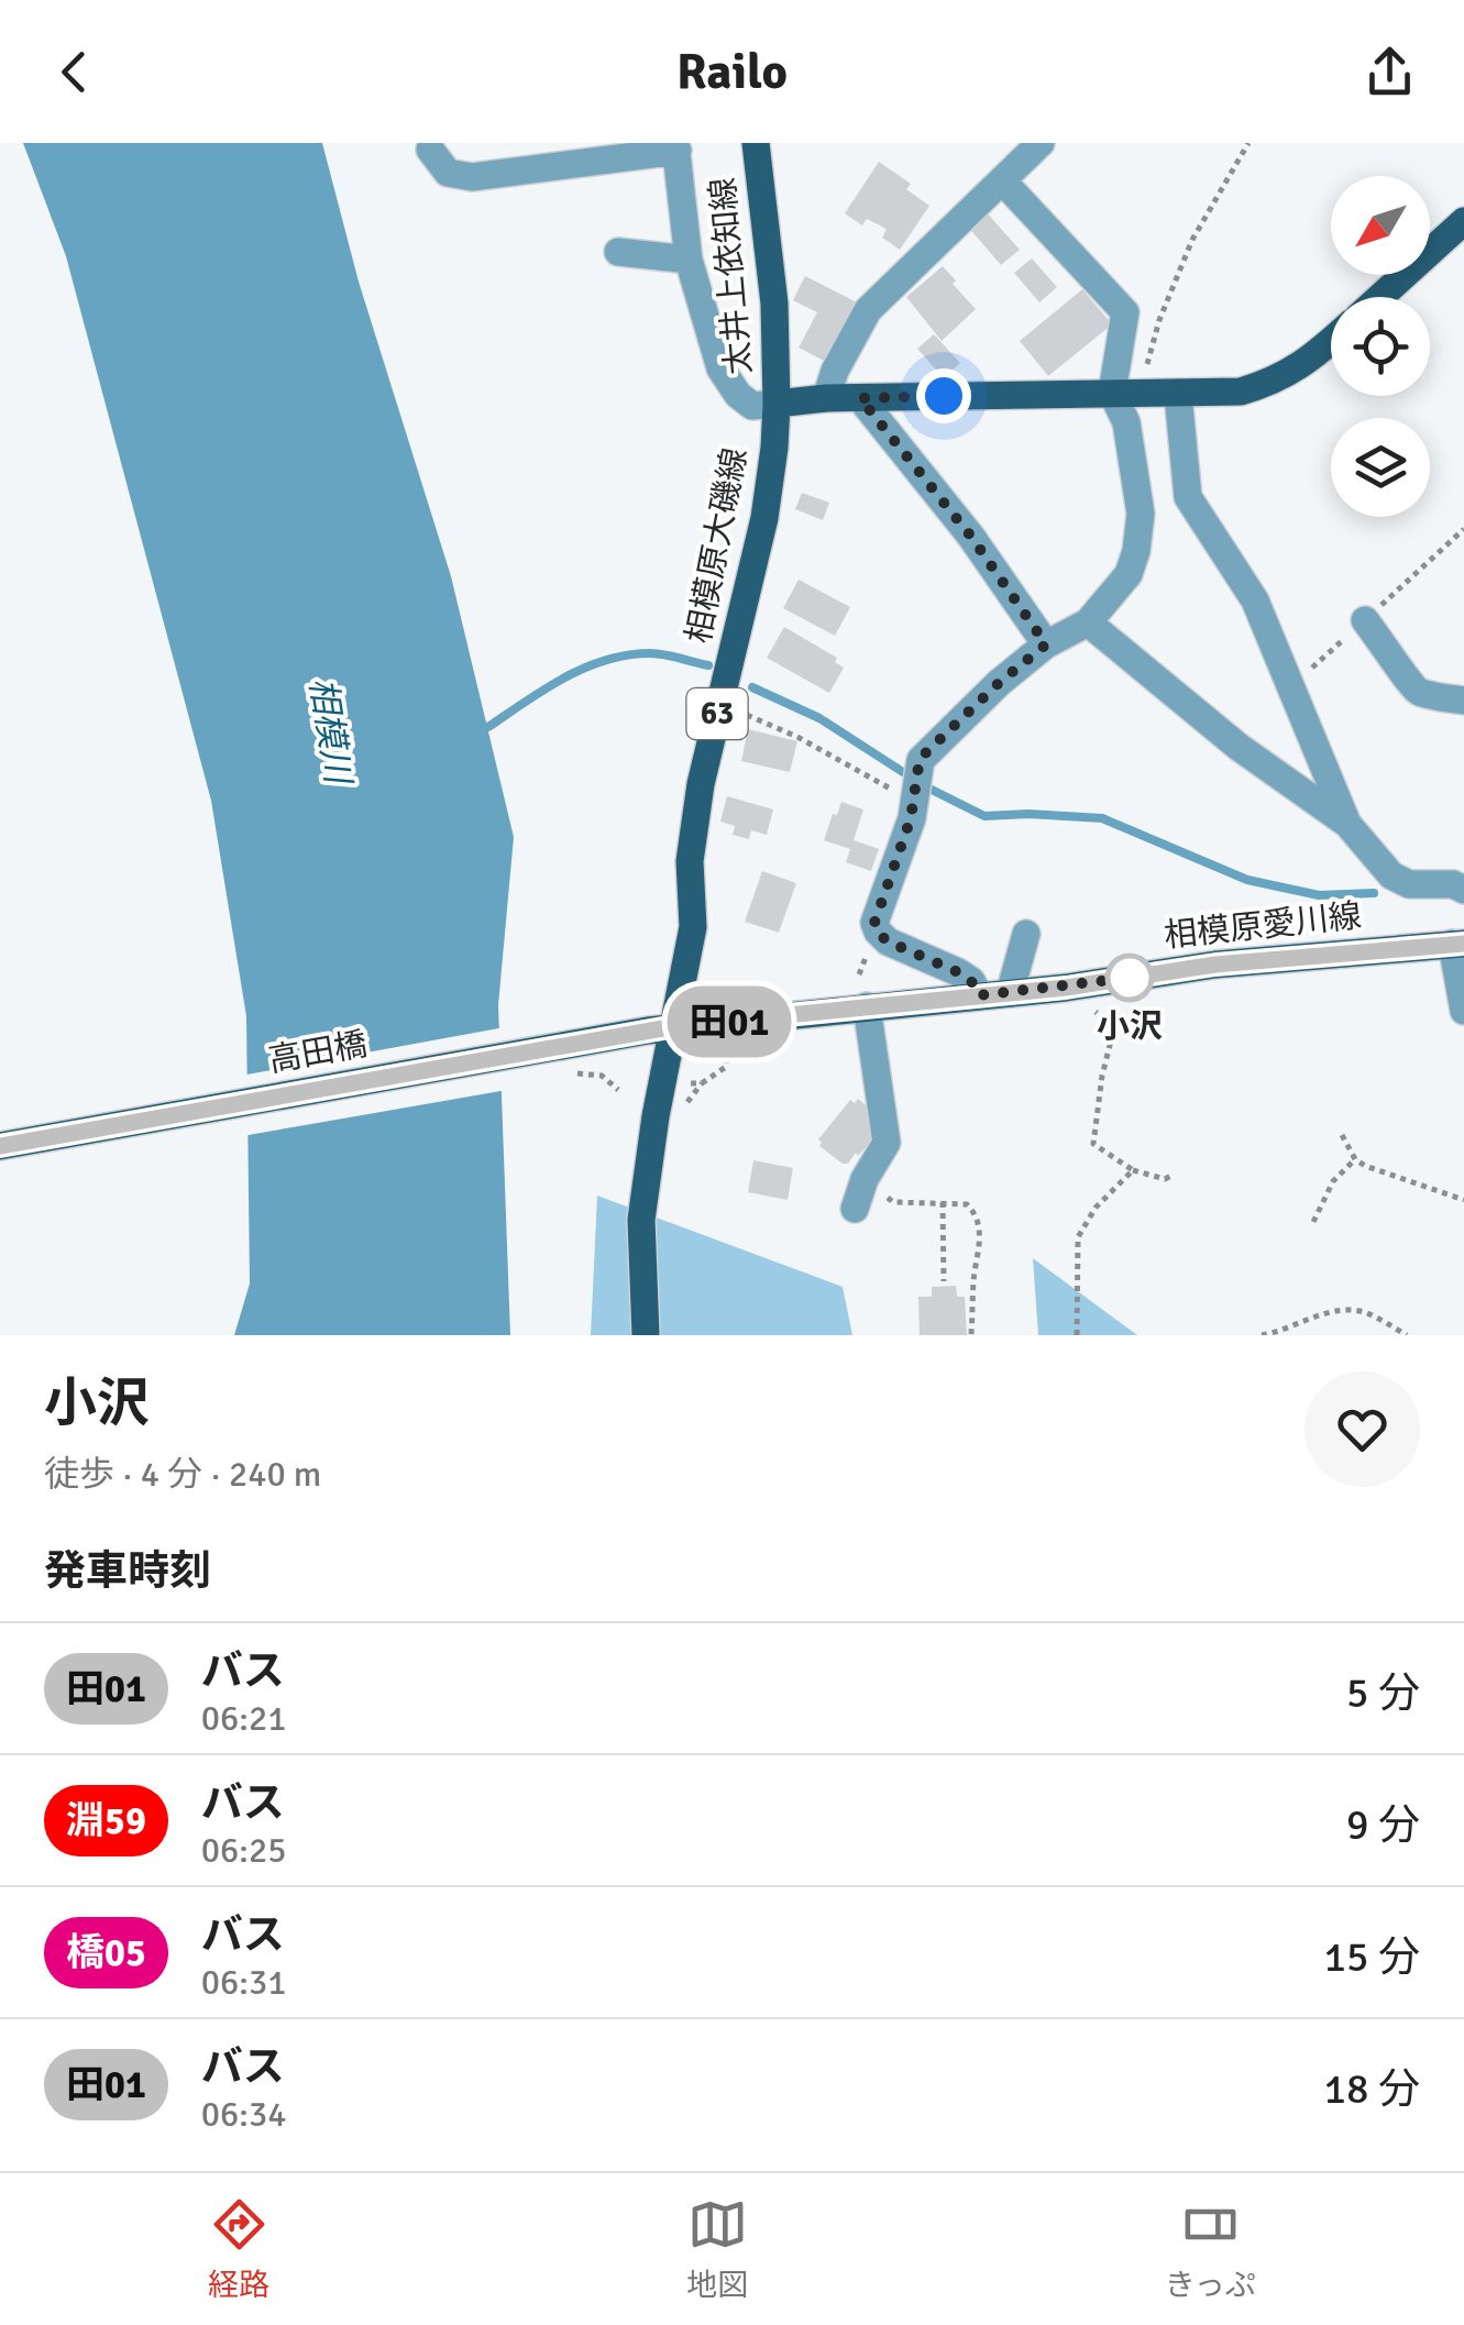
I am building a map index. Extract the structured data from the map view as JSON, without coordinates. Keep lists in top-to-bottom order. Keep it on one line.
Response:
{"streets":{"main road":["太井上依知線","相模原大磯線","63","相模原愛川線","高田橋"]},"crossings":[["太井上依知線","相模原大磯線"],["相模原大磯線","相模原愛川線"],["相模原大磯線","高田橋"],["相模原愛川線","高田橋"]],"water":["相模川"],"places":["小沢"],"lines":["bus line 田01"],"north":"bottom left","page":{"header":"Railo","on_map":"田01","heading":[["小沢","徒歩 · 4 分 · 240 m"],"発車時刻"],"list":[{"mark":"田01","name":"バス","note":"06:21","value":"5 分"},{"mark":"淵59","name":"バス","note":"06:25","value":"9 分"},{"mark":"橋05","name":"バス","note":"06:31","value":"15 分"},{"mark":"田01","name":"バス","note":"06:34","value":"18 分"}],"tabs":["経路","地図","きっぷ"]}}
